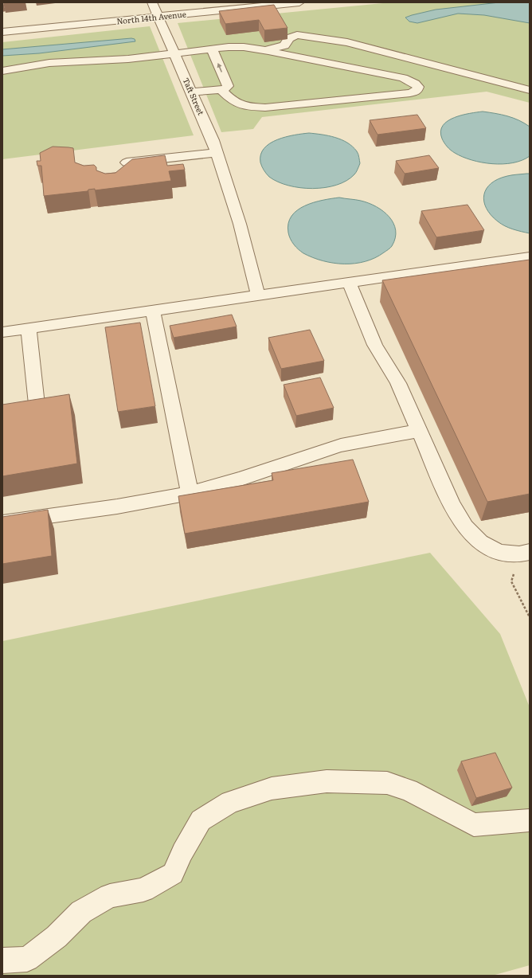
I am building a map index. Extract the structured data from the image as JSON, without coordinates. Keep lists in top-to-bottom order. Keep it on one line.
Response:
{"streets":{"street":["North 14th Avenue","Taft Street"]},"crossings":[["North 14th Avenue","Taft Street"]]}
